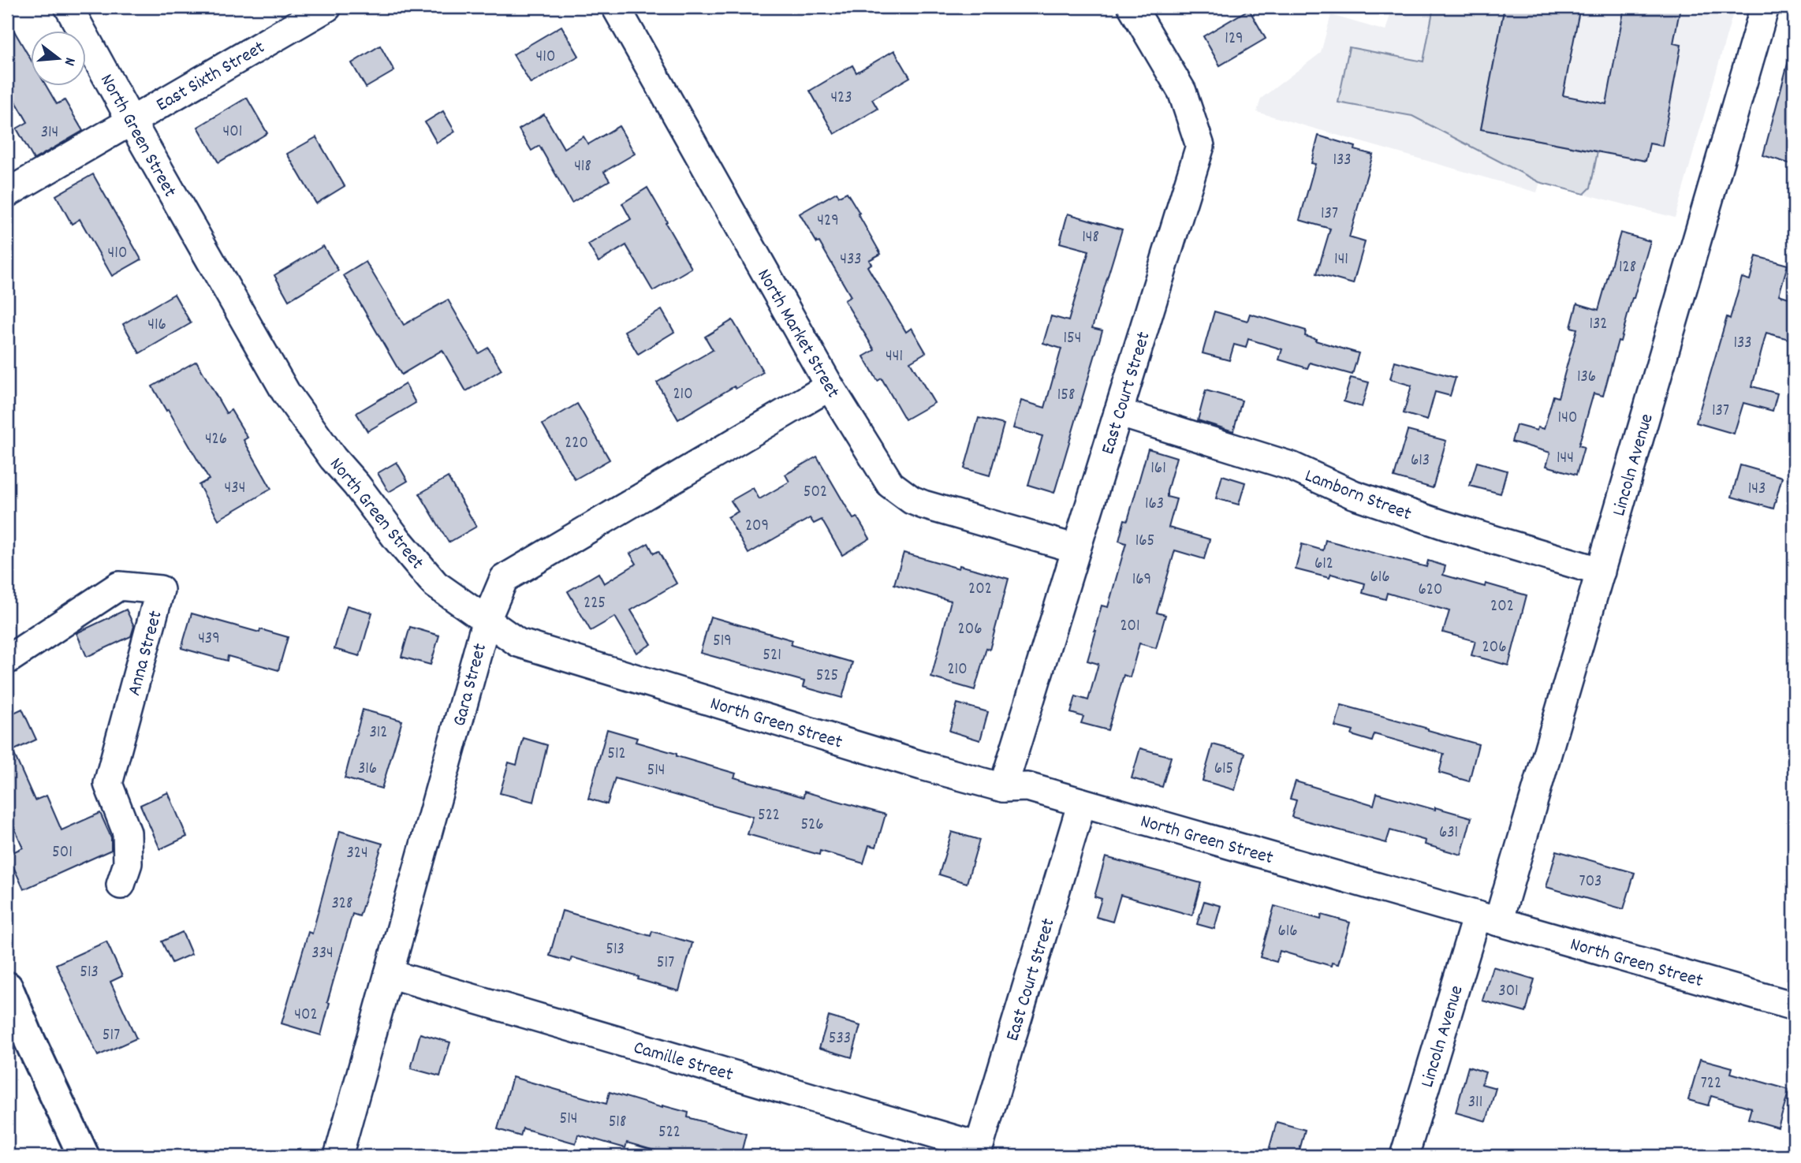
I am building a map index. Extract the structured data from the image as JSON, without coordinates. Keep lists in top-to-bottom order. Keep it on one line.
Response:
{"streets":{"street":["East Sixth Street","North Green Street","North Market Street","East Court Street","Lincoln Avenue","Lamborn Street","Anna Street","Gara Street","Camille Street"]},"crossings":[["East Sixth Street","North Green Street"],["North Green Street","East Court Street"],["North Green Street","Lincoln Avenue"],["North Green Street","Gara Street"],["North Market Street","East Court Street"],["North Market Street","Gara Street"],["East Court Street","Lamborn Street"],["East Court Street","Camille Street"],["Lincoln Avenue","Lamborn Street"],["Gara Street","Camille Street"]],"house_numbers":["129","410","423","401","314","133","418","137","429","148","410","433","141","128","132","416","154","133","441","136","210","158","137","140","426","220","144","613","161","434","143","502","163","209","165","612","616","169","202","620","225","202","201","206","439","519","206","521","210","525","312","512","316","615","514","522","526","631","501","324","703","328","616","513","334","517","513","301","402","517","533","722","311","514","518","522"],"north":"right"}
